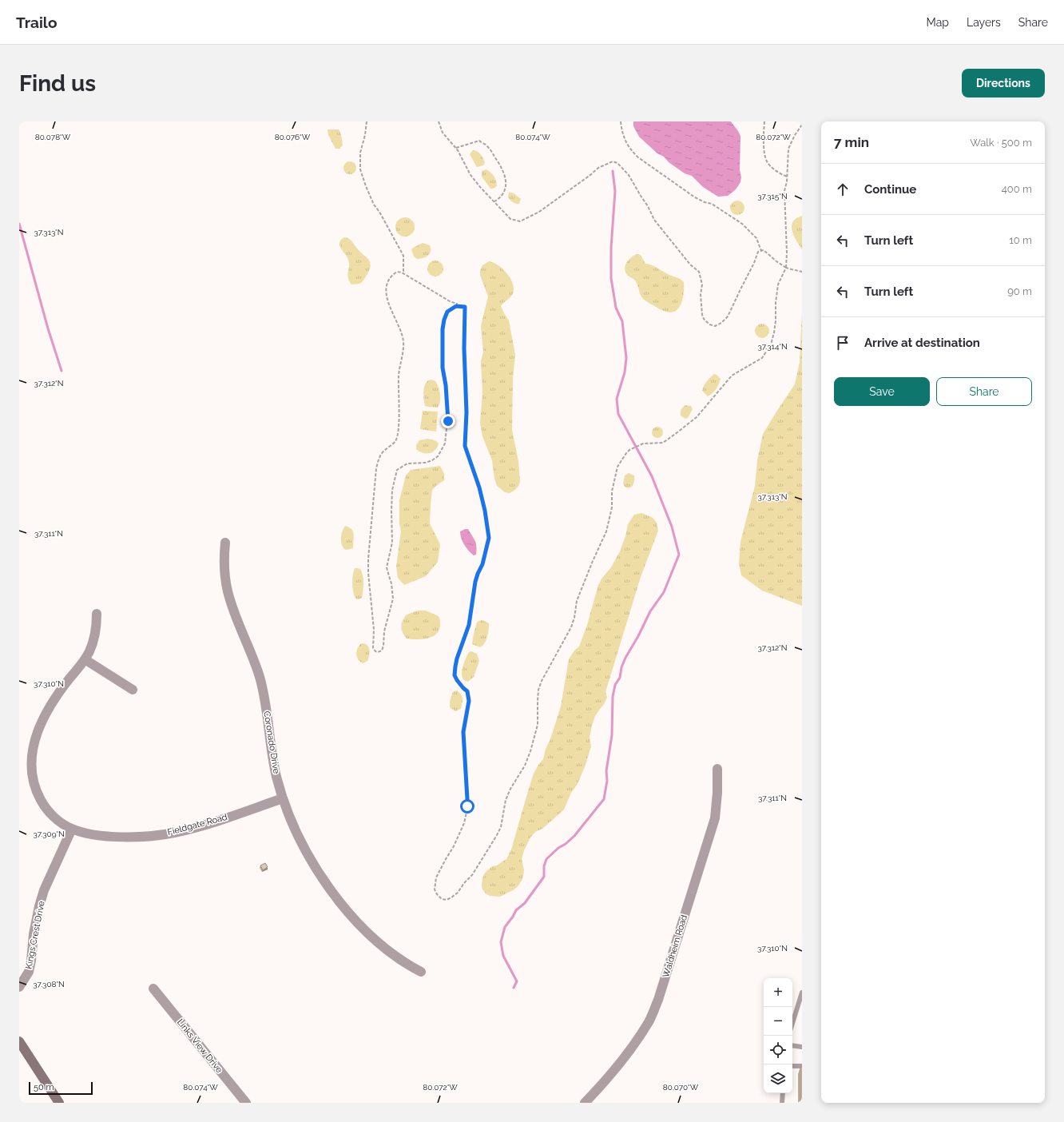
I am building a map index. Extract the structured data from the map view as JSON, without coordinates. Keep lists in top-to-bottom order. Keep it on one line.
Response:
{"streets":{"street":["Coronado Drive","Fieldgate Road","Kings Crest Drive","Waldheim Road","Links View Drive"]},"crossings":[["Coronado Drive","Fieldgate Road"],["Fieldgate Road","Kings Crest Drive"]],"scale_bar":"50 m","page":{"header":"Trailo","nav":["Map","Layers","Share"],"buttons":["Directions",["Save","Share"]],"title":"Find us","heading":["7 min","Walk · 500 m"],"list":[["Continue","400 m"],["Turn left","10 m"],["Turn left","90 m"],"Arrive at destination"],"map_buttons":["+","−"],"scale":"50 m"},"coordinates":["80.078°W","80.074°W","80.072°W","80.076°W","37.315°N","37.313°N","37.314°N","37.312°N","37.311°N","37.310°N","37.309°N","37.308°N","80.070°W"]}
